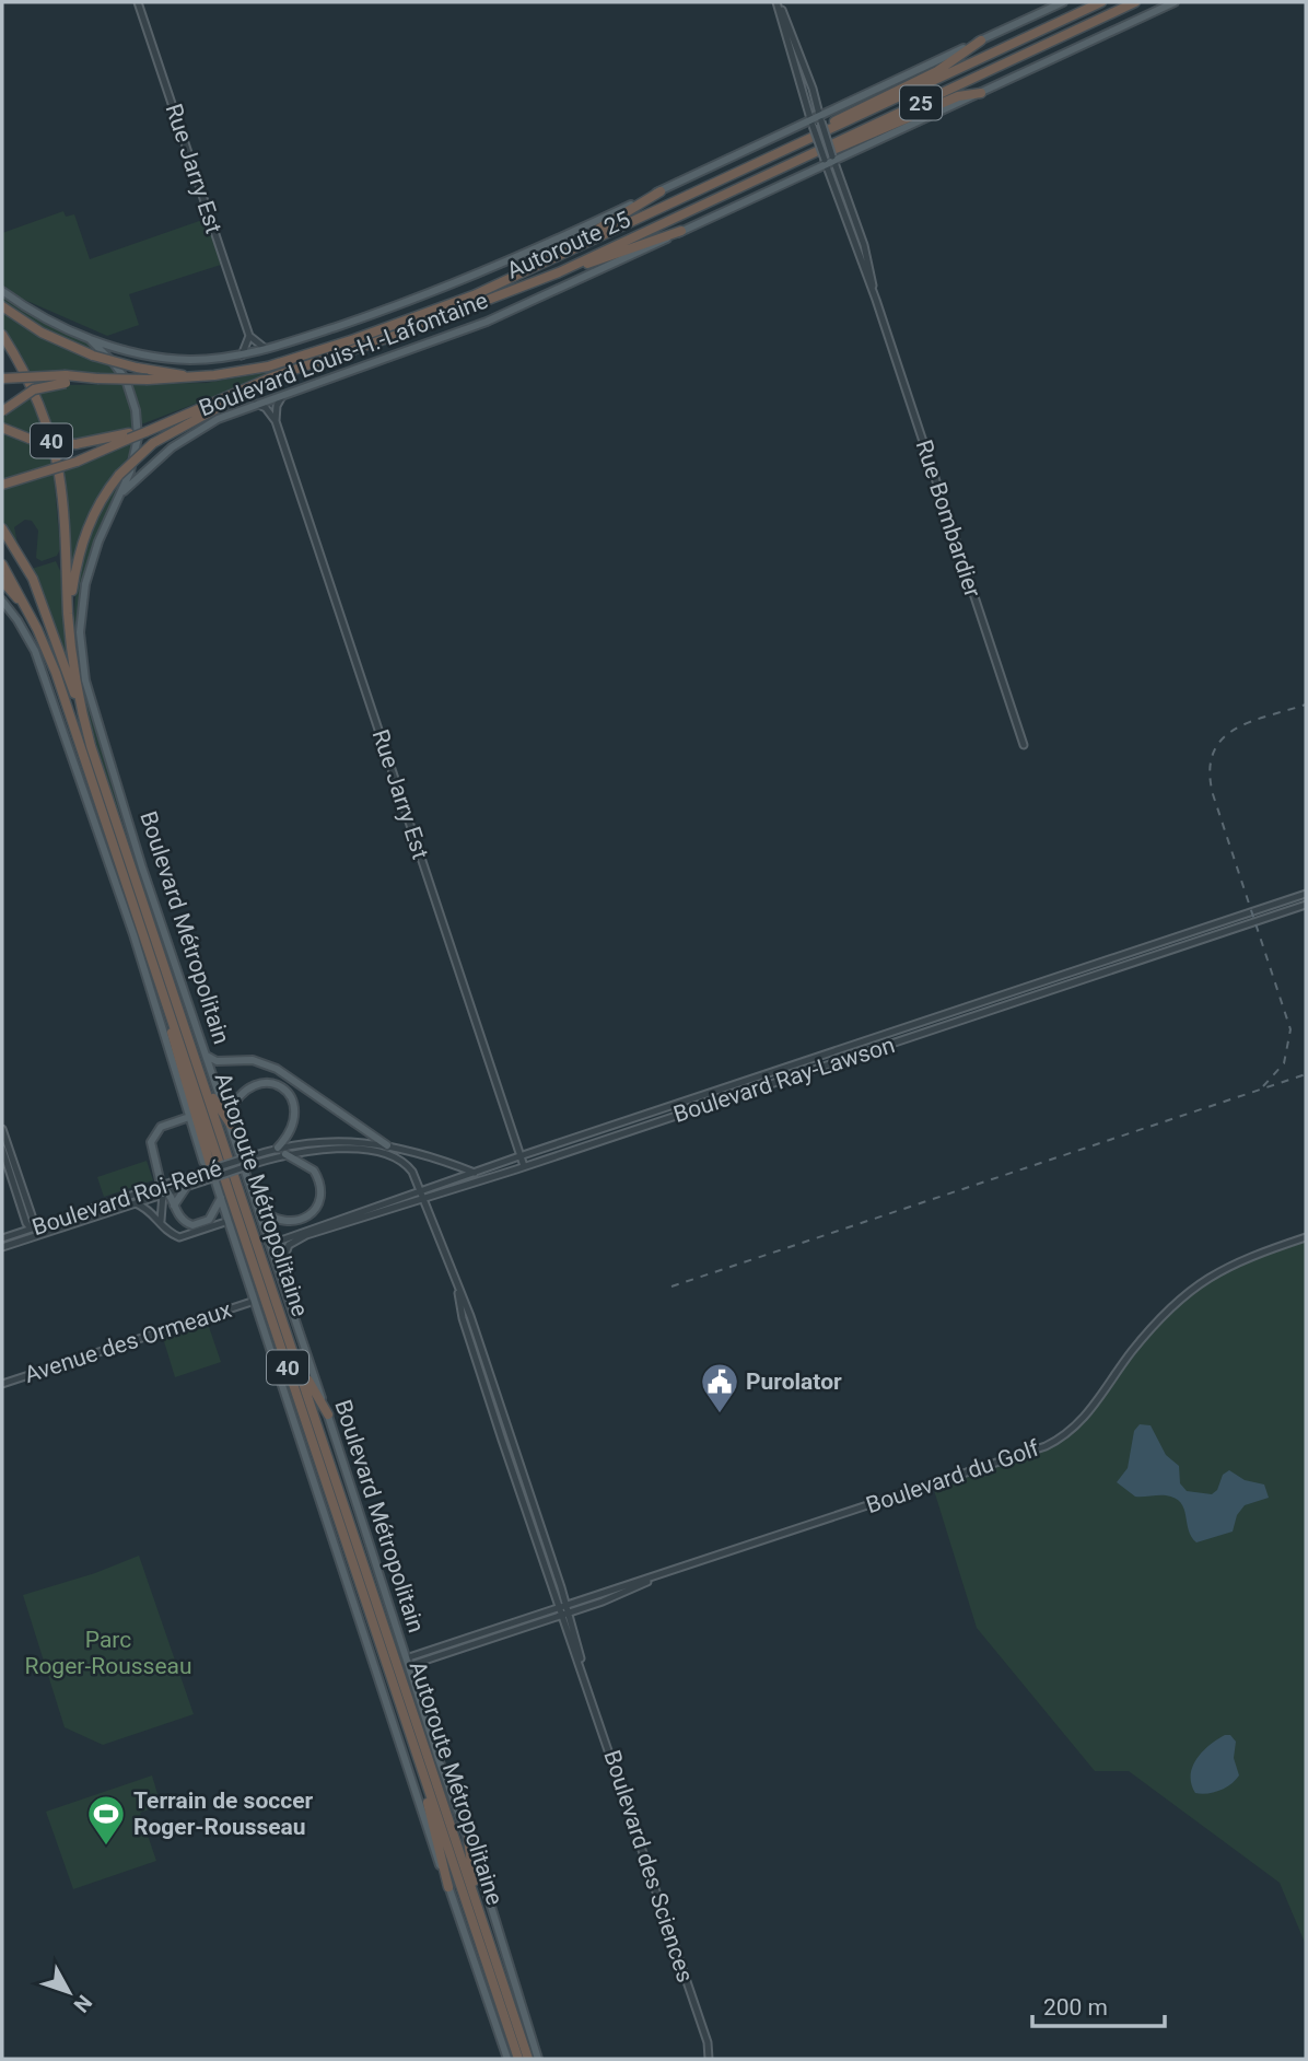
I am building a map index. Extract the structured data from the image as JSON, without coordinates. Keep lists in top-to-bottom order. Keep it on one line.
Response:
{"streets":{"highway":["25","Autoroute 25","40","Autoroute Métropolitaine"],"main road":["Boulevard Louis-H.-Lafontaine","Boulevard Métropolitain"],"street":["Rue Jarry Est","Rue Bombardier","Boulevard Ray-Lawson","Boulevard Roi-René","Avenue des Ormeaux","Boulevard du Golf","Boulevard des Sciences"]},"crossings":[["Rue Jarry Est","Boulevard Louis-H.-Lafontaine"],["Rue Jarry Est","Boulevard Ray-Lawson"],["Boulevard Louis-H.-Lafontaine","Rue Bombardier"],["Boulevard Louis-H.-Lafontaine","Boulevard Métropolitain"],["Boulevard Métropolitain","Boulevard Ray-Lawson"],["Boulevard Métropolitain","Boulevard du Golf"],["Boulevard Ray-Lawson","Boulevard Roi-René"],["Boulevard Ray-Lawson","Boulevard des Sciences"],["Boulevard Roi-René","Boulevard des Sciences"],["Boulevard du Golf","Boulevard des Sciences"]],"parks":["Parc Roger-Rousseau"],"places":{"public building":["Purolator"],"sports":["Terrain de soccer Roger-Rousseau"]},"scale_bar":"200 m","north":"bottom right"}
